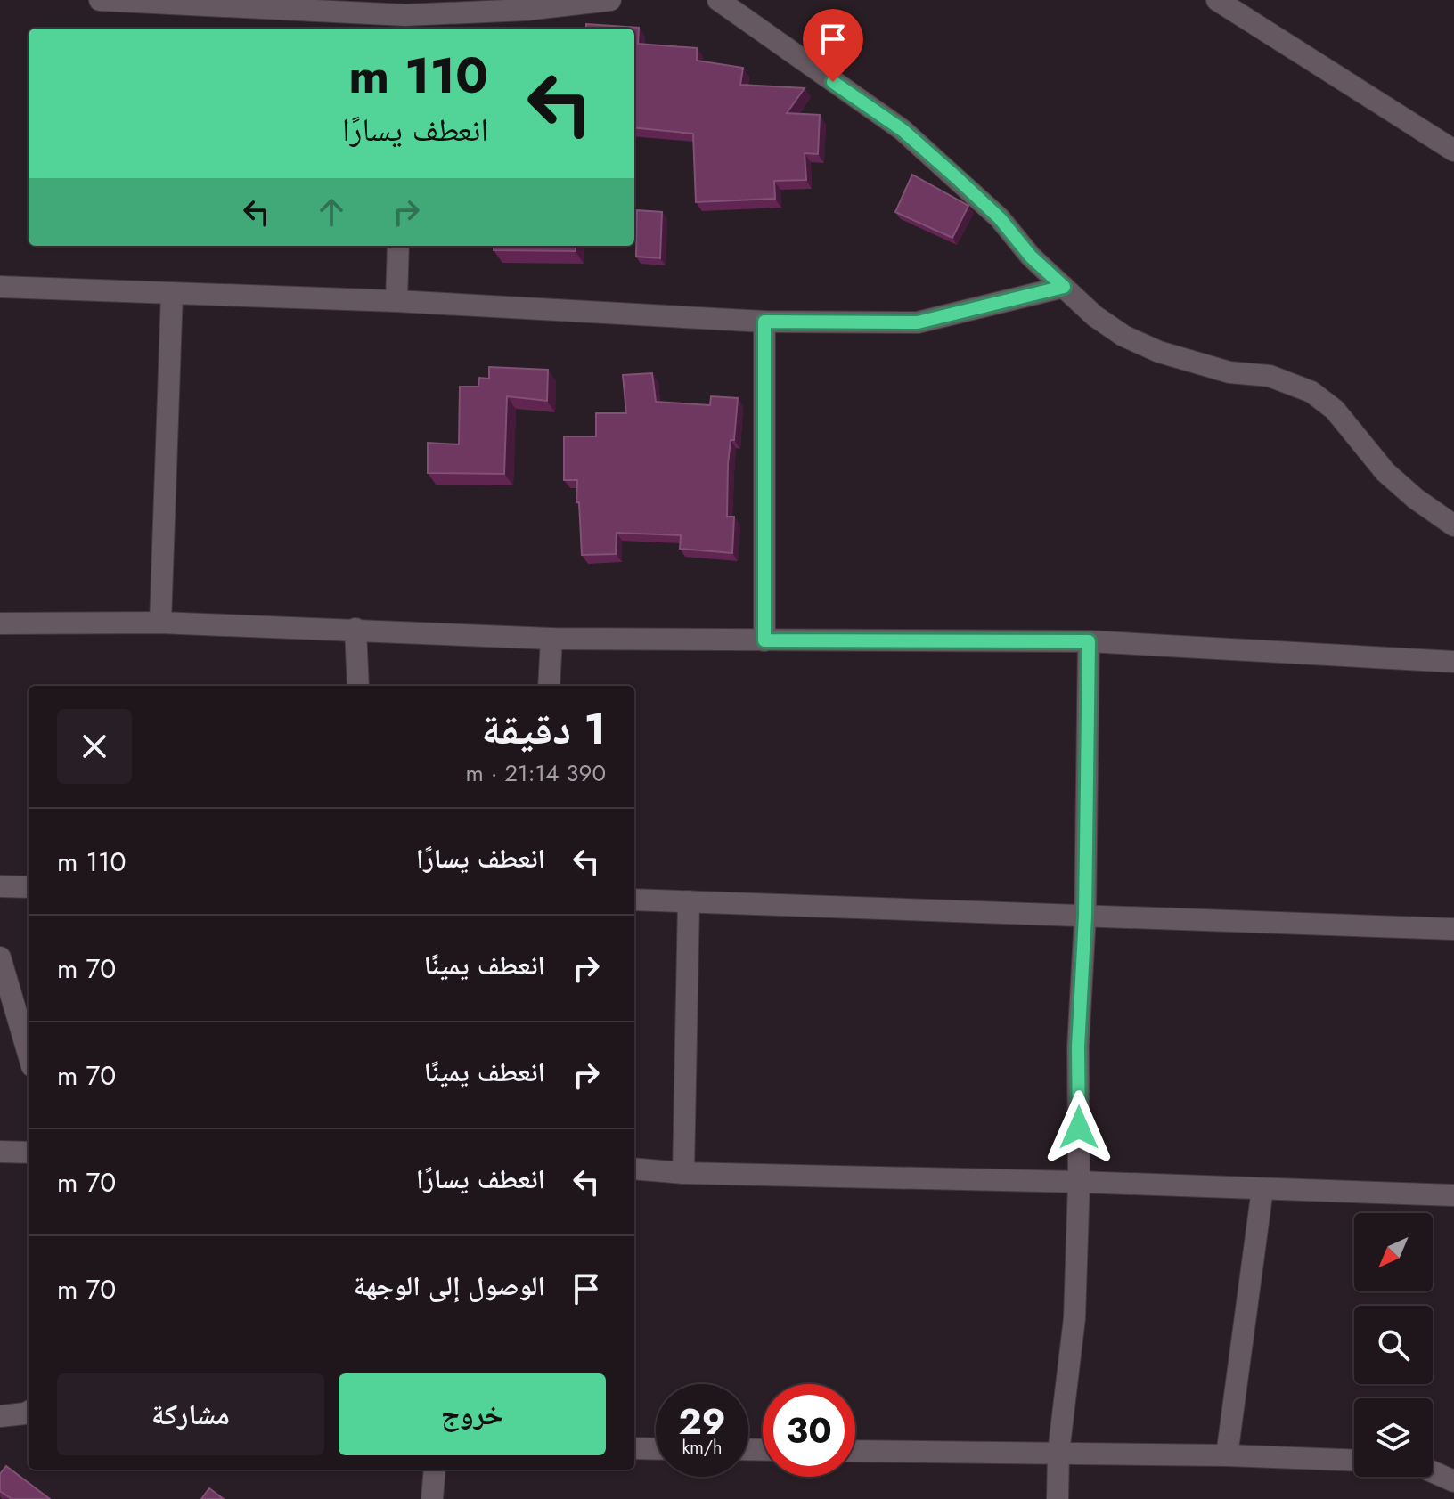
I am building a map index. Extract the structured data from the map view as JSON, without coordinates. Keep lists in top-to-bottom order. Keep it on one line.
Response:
{"north":"bottom left","page":{"turn":["110 m","انعطف يسارًا"],"heading":["1 دقيقة","390 m · 21:14"],"list":[{"name":"انعطف يسارًا","value":"110 m"},{"name":"انعطف يمينًا","value":"70 m"},{"name":"انعطف يمينًا","value":"70 m"},{"name":"انعطف يسارًا","value":"70 m"},{"name":"الوصول إلى الوجهة","value":"70 m"}],"buttons":["خروج","مشاركة"],"speed":"29 km/h","limit":"30"}}
